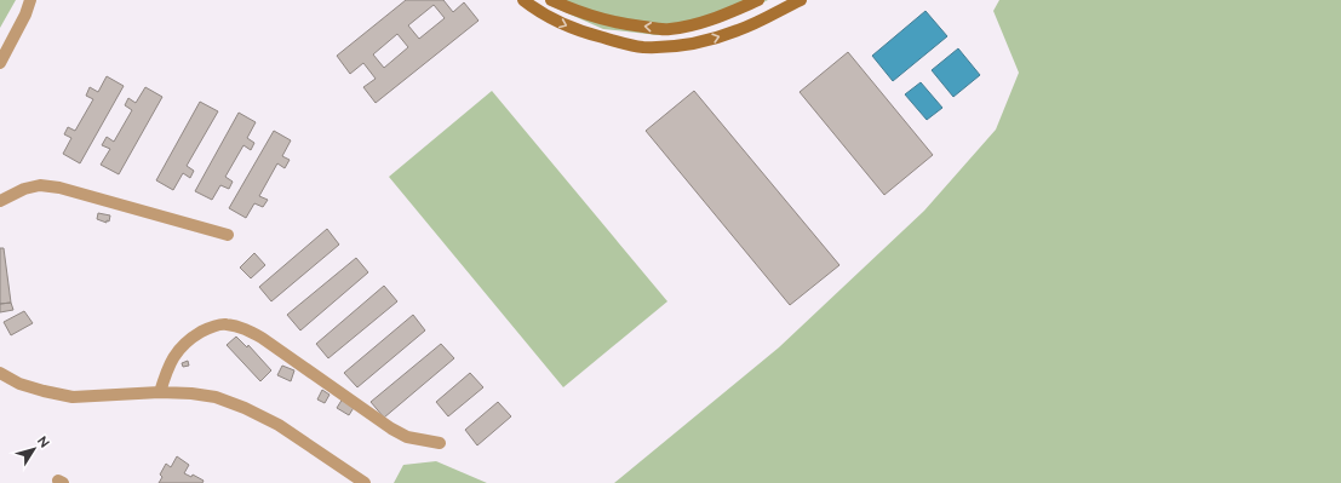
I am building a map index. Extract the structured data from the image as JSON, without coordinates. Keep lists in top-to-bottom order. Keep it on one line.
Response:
{"north":"top right"}
